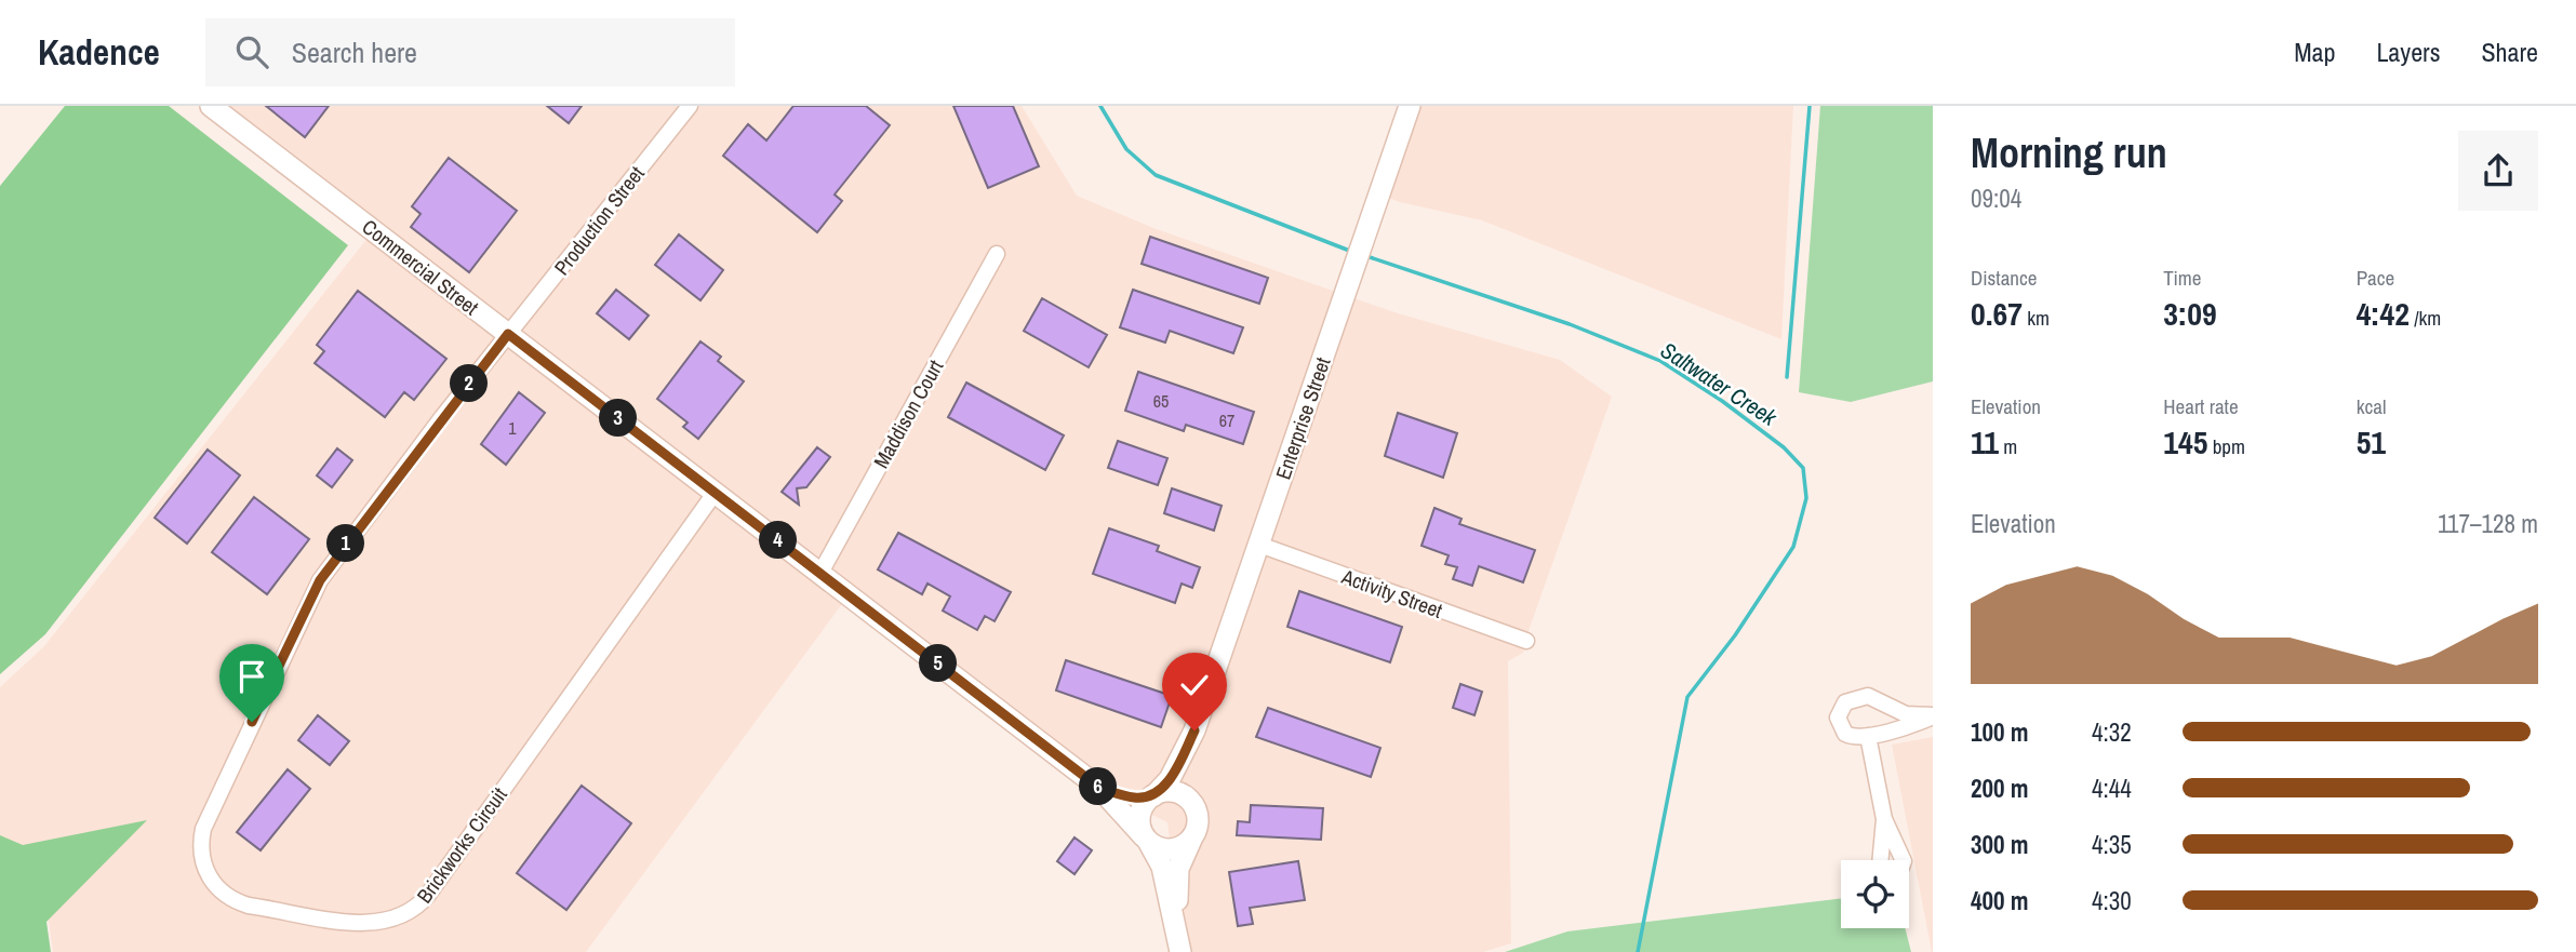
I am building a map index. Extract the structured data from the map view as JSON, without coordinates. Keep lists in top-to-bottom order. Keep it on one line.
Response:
{"streets":{"street":["Production Street","Commercial Street","Maddison Court","Enterprise Street","Activity Street","Brickworks Circuit"]},"crossings":[["Production Street","Commercial Street"],["Production Street","Brickworks Circuit"],["Commercial Street","Maddison Court"],["Commercial Street","Enterprise Street"],["Commercial Street","Brickworks Circuit"],["Enterprise Street","Activity Street"]],"water":["Saltwater Creek"],"house_numbers":["65","67","1"],"page":{"header":"Kadence","search":"Search here","nav":["Map","Layers","Share"],"heading":["Morning run","09:04"],"stats":[["Distance","0.67 km"],["Time","3:09"],["Pace","4:42 /km"],["Elevation","11 m"],["Heart rate","145 bpm"],["kcal","51"]],"pins":["2","3","4","1","5","6"],"chart":["Elevation","117–128 m"],"list":[{"name":"100 m","note":"4:32"},{"name":"200 m","note":"4:44"},{"name":"300 m","note":"4:35"},{"name":"400 m","note":"4:30"}]}}
